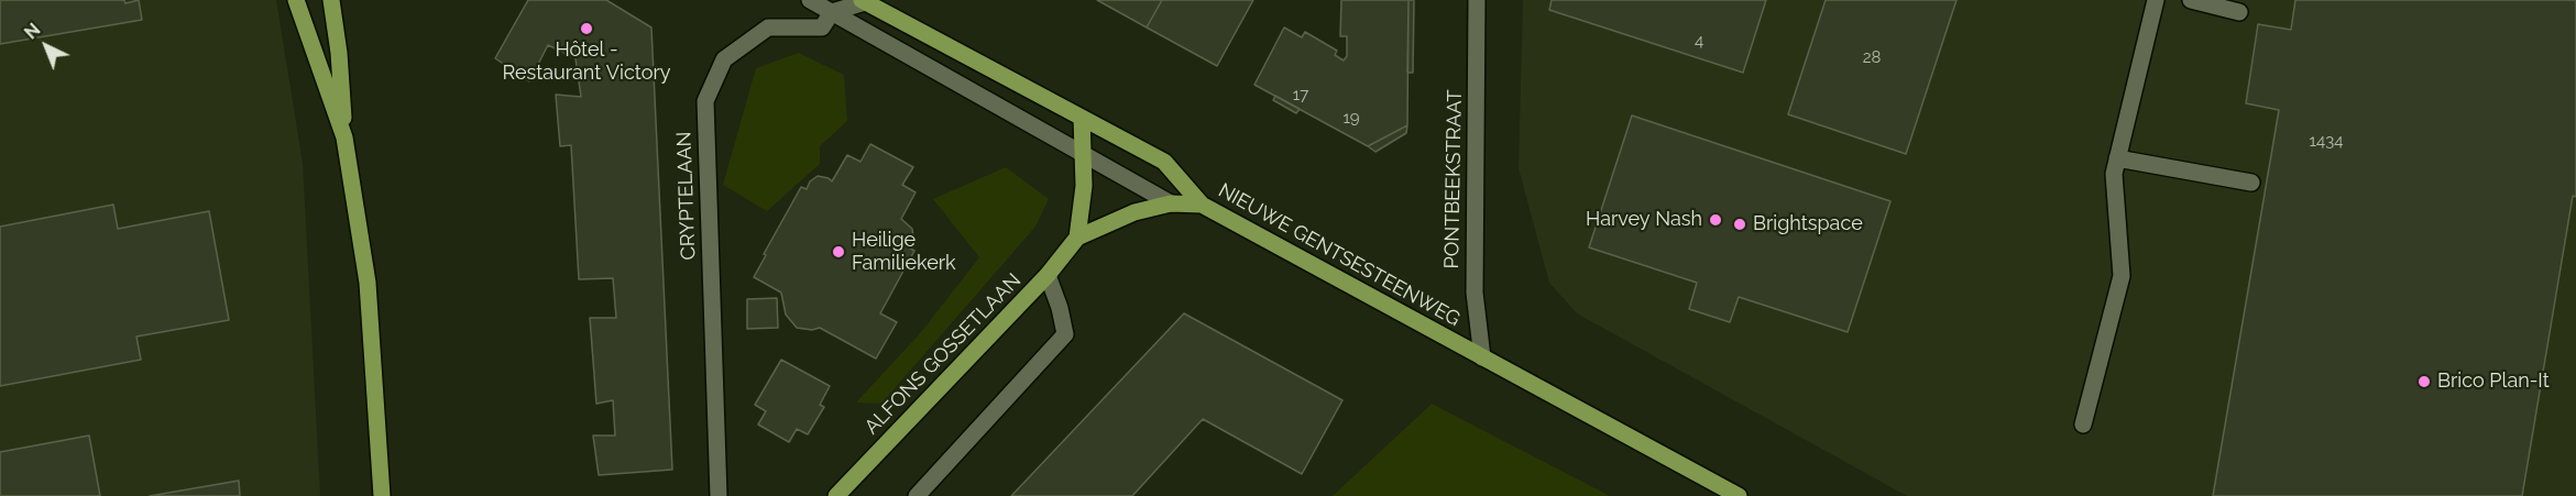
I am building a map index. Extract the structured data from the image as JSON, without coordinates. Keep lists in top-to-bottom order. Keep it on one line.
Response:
{"streets":{"main road":["NIEUWE GENTSESTEENWEG","ALFONS GOSSETLAAN"],"street":["PONTBEEKSTRAAT","CRYPTELAAN"]},"crossings":[["PONTBEEKSTRAAT","NIEUWE GENTSESTEENWEG"],["CRYPTELAAN","NIEUWE GENTSESTEENWEG"]],"places":["Hôtel - Restaurant Victory","Harvey Nash","Brightspace","Heilige Familiekerk","Brico Plan-It"],"house_numbers":["4","28","17","19","1434"],"north":"top left"}
